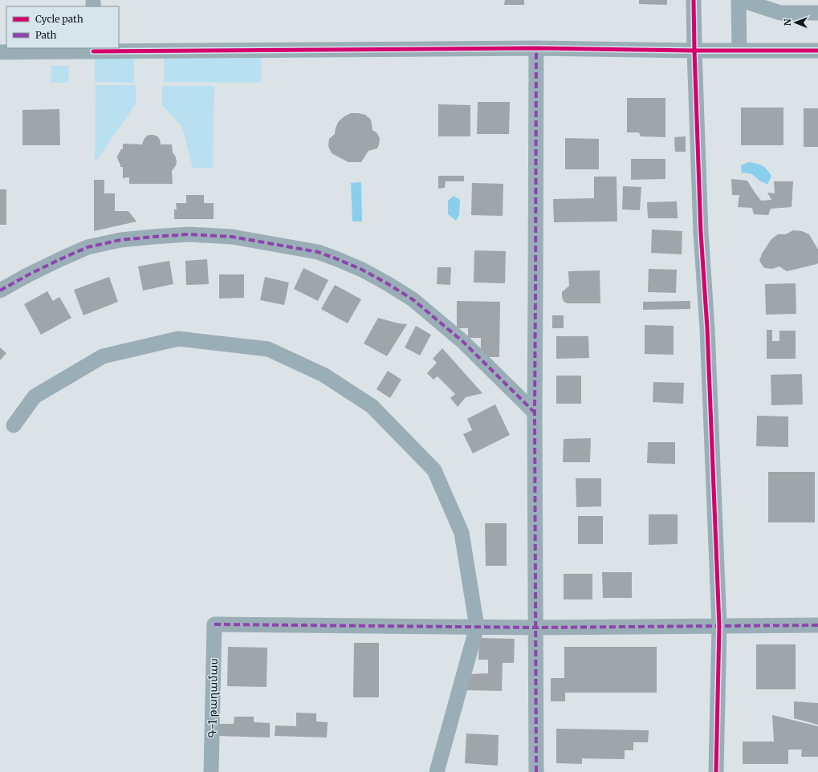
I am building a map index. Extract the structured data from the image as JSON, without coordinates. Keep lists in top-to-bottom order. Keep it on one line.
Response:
{"streets":{"street":["Գ-1 թաղամաս"]},"legend":["Cycle path","Path"],"north":"left"}
